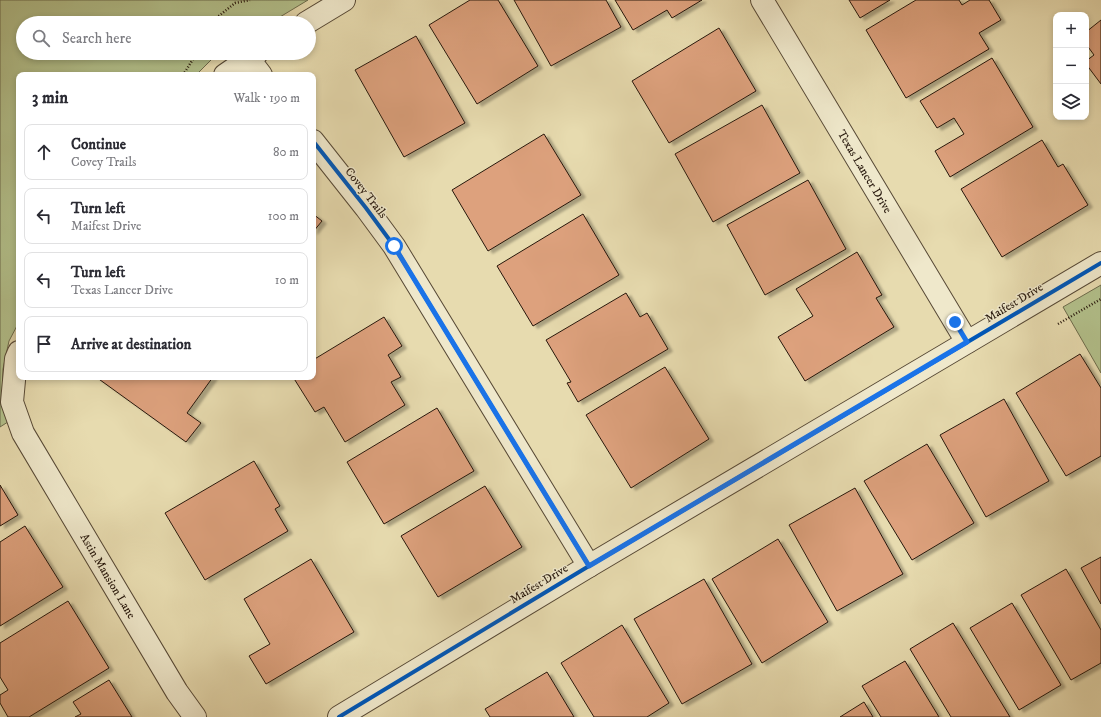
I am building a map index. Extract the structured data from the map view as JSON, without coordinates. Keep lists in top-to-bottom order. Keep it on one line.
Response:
{"streets":{"street":["Texas Lancer Drive","Covey Trails","Maifest Drive","Astin Mansion Lane"]},"crossings":[["Texas Lancer Drive","Maifest Drive"],["Covey Trails","Maifest Drive"]],"page":{"map_buttons":["+","−"],"search":"Search here","heading":["3 min","Walk · 190 m"],"list":[["Continue","Covey Trails","80 m"],["Turn left","Maifest Drive","100 m"],["Turn left","Texas Lancer Drive","10 m"],"Arrive at destination"]}}
